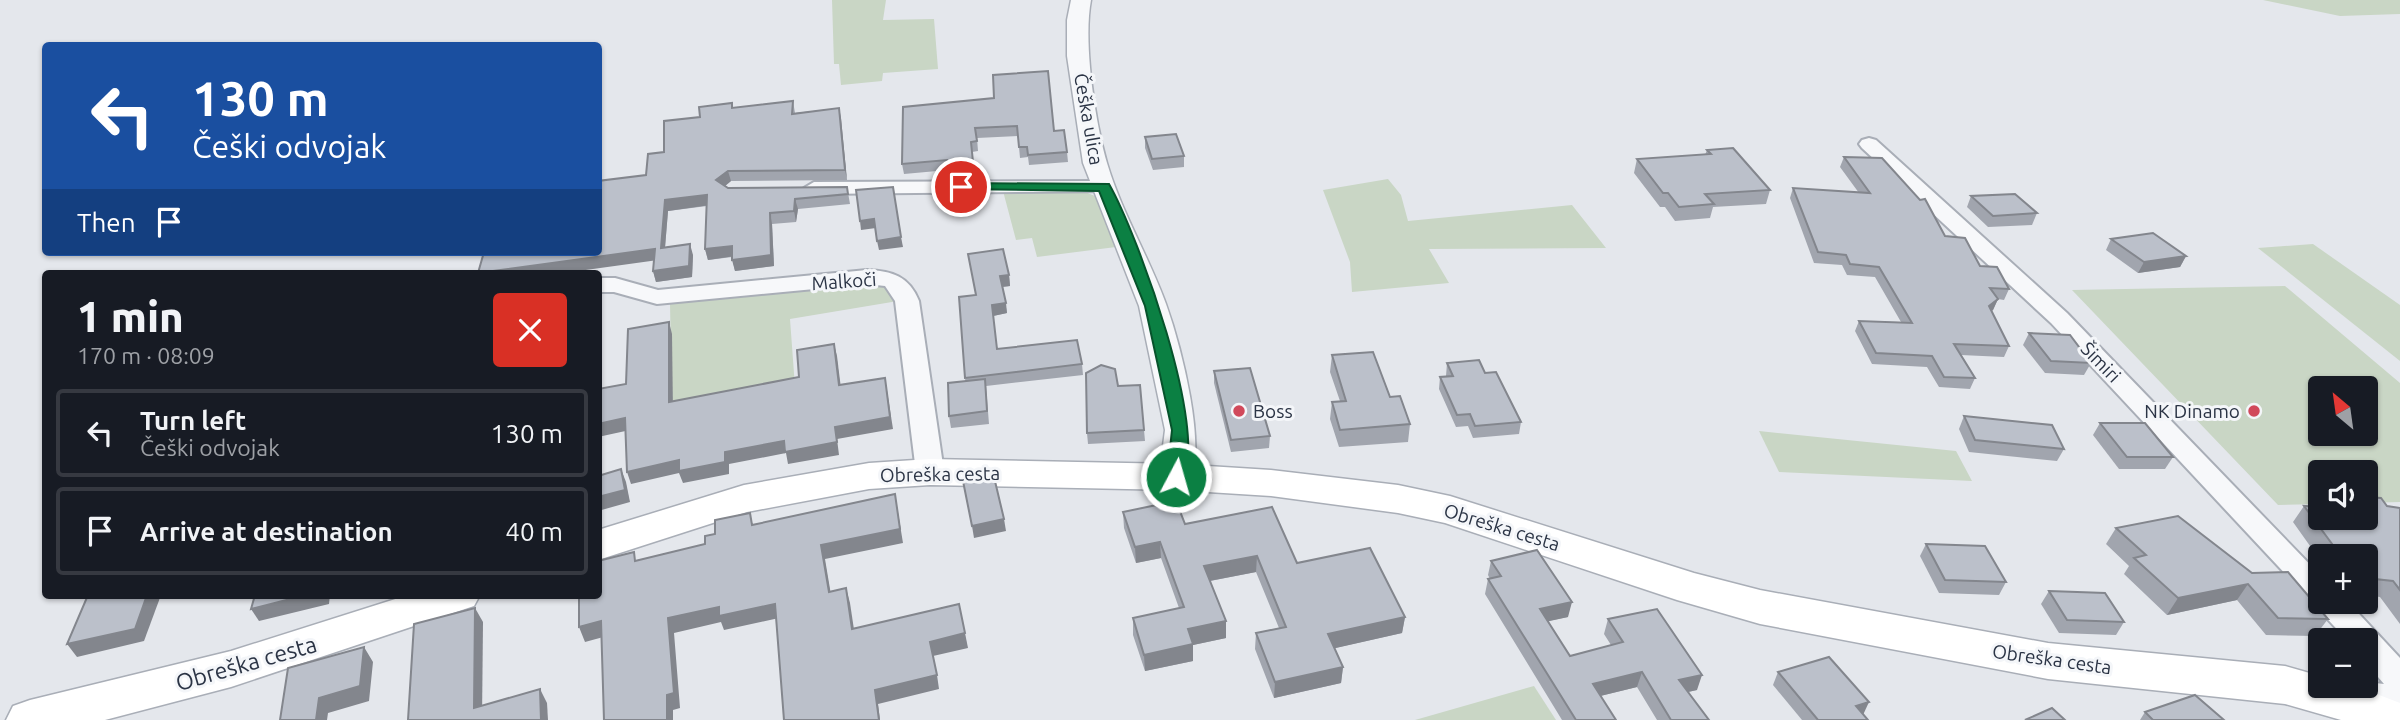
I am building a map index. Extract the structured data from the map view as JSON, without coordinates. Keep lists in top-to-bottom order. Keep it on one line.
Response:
{"streets":{"main road":["Obreška cesta"],"street":["Češka ulica","Malkoči","Šimiri"]},"crossings":[["Češka ulica","Obreška cesta"],["Malkoči","Obreška cesta"]],"places":["Boss","NK Dinamo"],"north":"top left","page":{"turn":["130 m","Češki odvojak"],"then":"Then","heading":["1 min","170 m · 08:09"],"map_buttons":["+","−"],"list":[{"name":"Turn left","note":"Češki odvojak","value":"130 m"},{"name":"Arrive at destination","value":"40 m"}]}}
